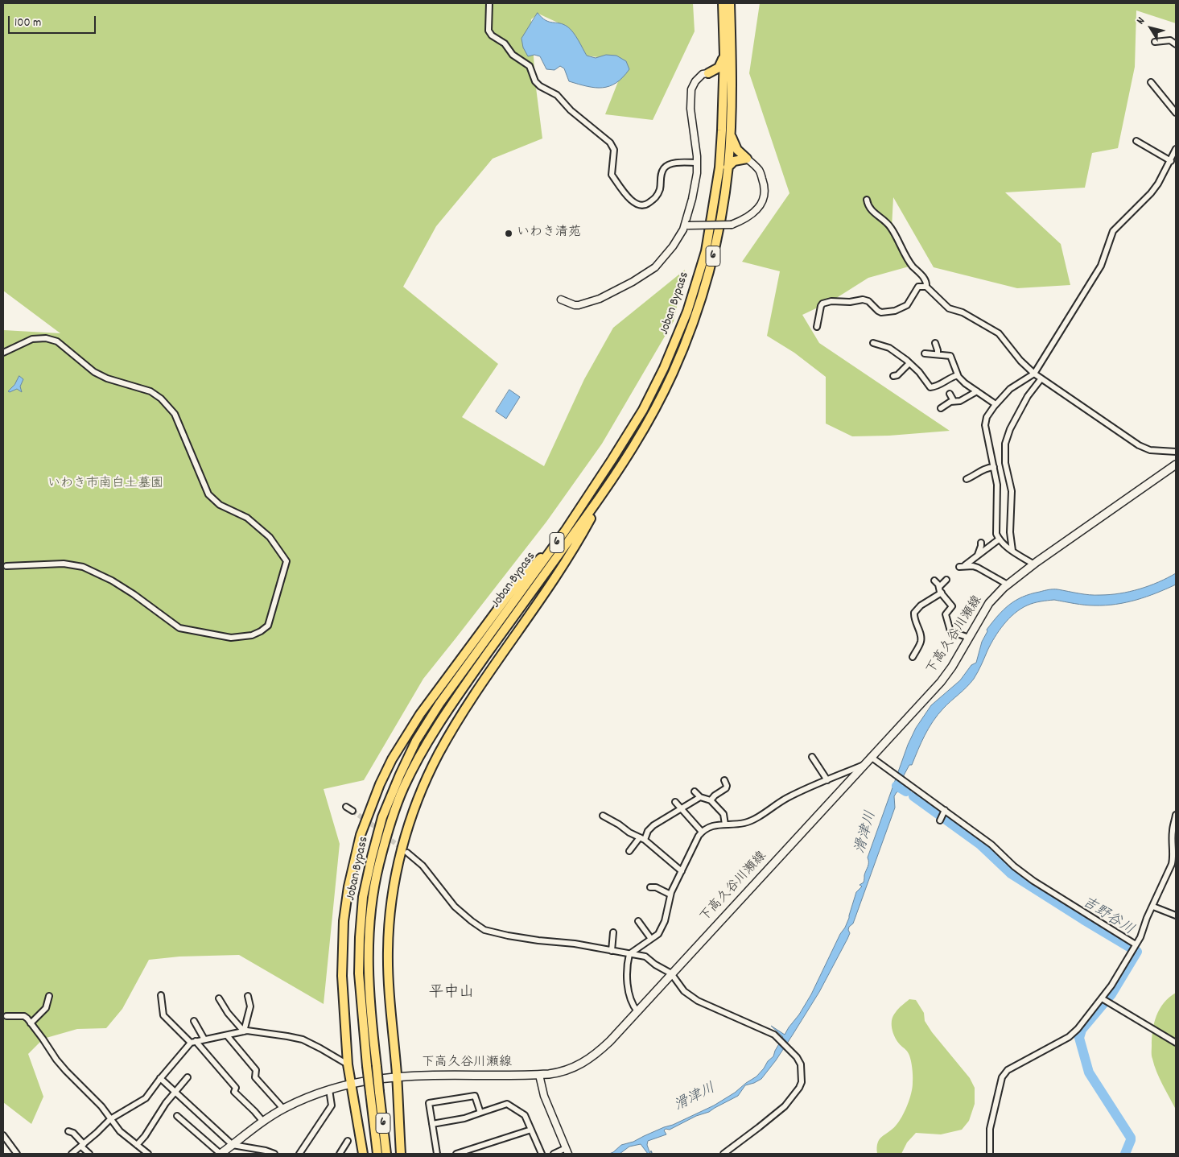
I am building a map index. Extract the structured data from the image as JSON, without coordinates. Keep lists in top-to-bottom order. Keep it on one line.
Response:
{"streets":{"highway":["6","Joban Bypass"],"main road":["下高久谷川瀬線"]},"districts":["平中山"],"water":["滑津川","吉野谷川"],"parks":["いわき市南白土墓園"],"places":["いわき清苑"],"scale_bar":"100 m","north":"top left"}
